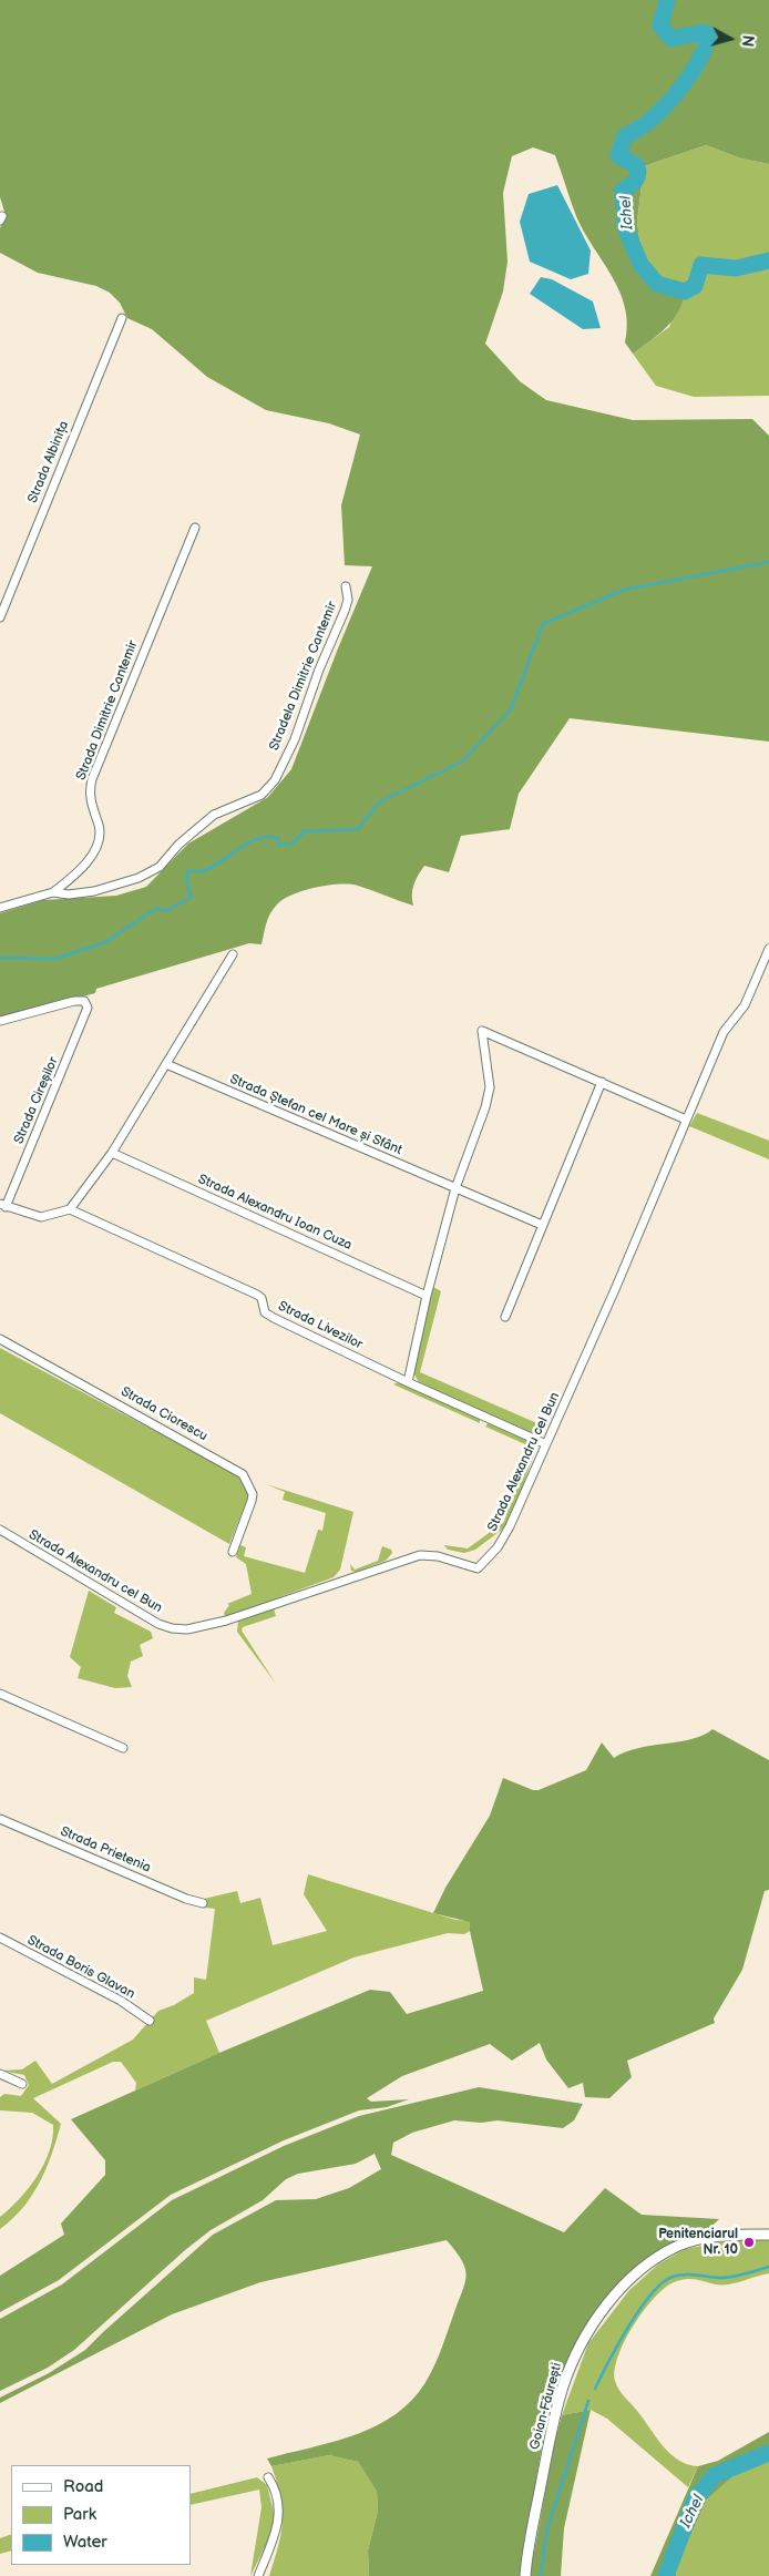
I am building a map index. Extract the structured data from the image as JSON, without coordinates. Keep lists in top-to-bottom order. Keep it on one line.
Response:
{"streets":{"street":["Strada Albinița","Stradela Dimitrie Cantemir","Strada Dimitrie Cantemir","Strada Cireșilor","Strada Ștefan cel Mare și Sfânt","Strada Alexandru Ioan Cuza","Strada Livezilor","Strada Ciorescu","Strada Alexandru cel Bun","Strada Prietenia","Strada Boris Glavan","Goian-Făurești"]},"crossings":[["Stradela Dimitrie Cantemir","Strada Dimitrie Cantemir"],["Strada Livezilor","Strada Alexandru cel Bun"]],"water":["Ichel"],"places":["Penitenciarul Nr. 10"],"legend":["Road","Park","Water"],"north":"right"}
